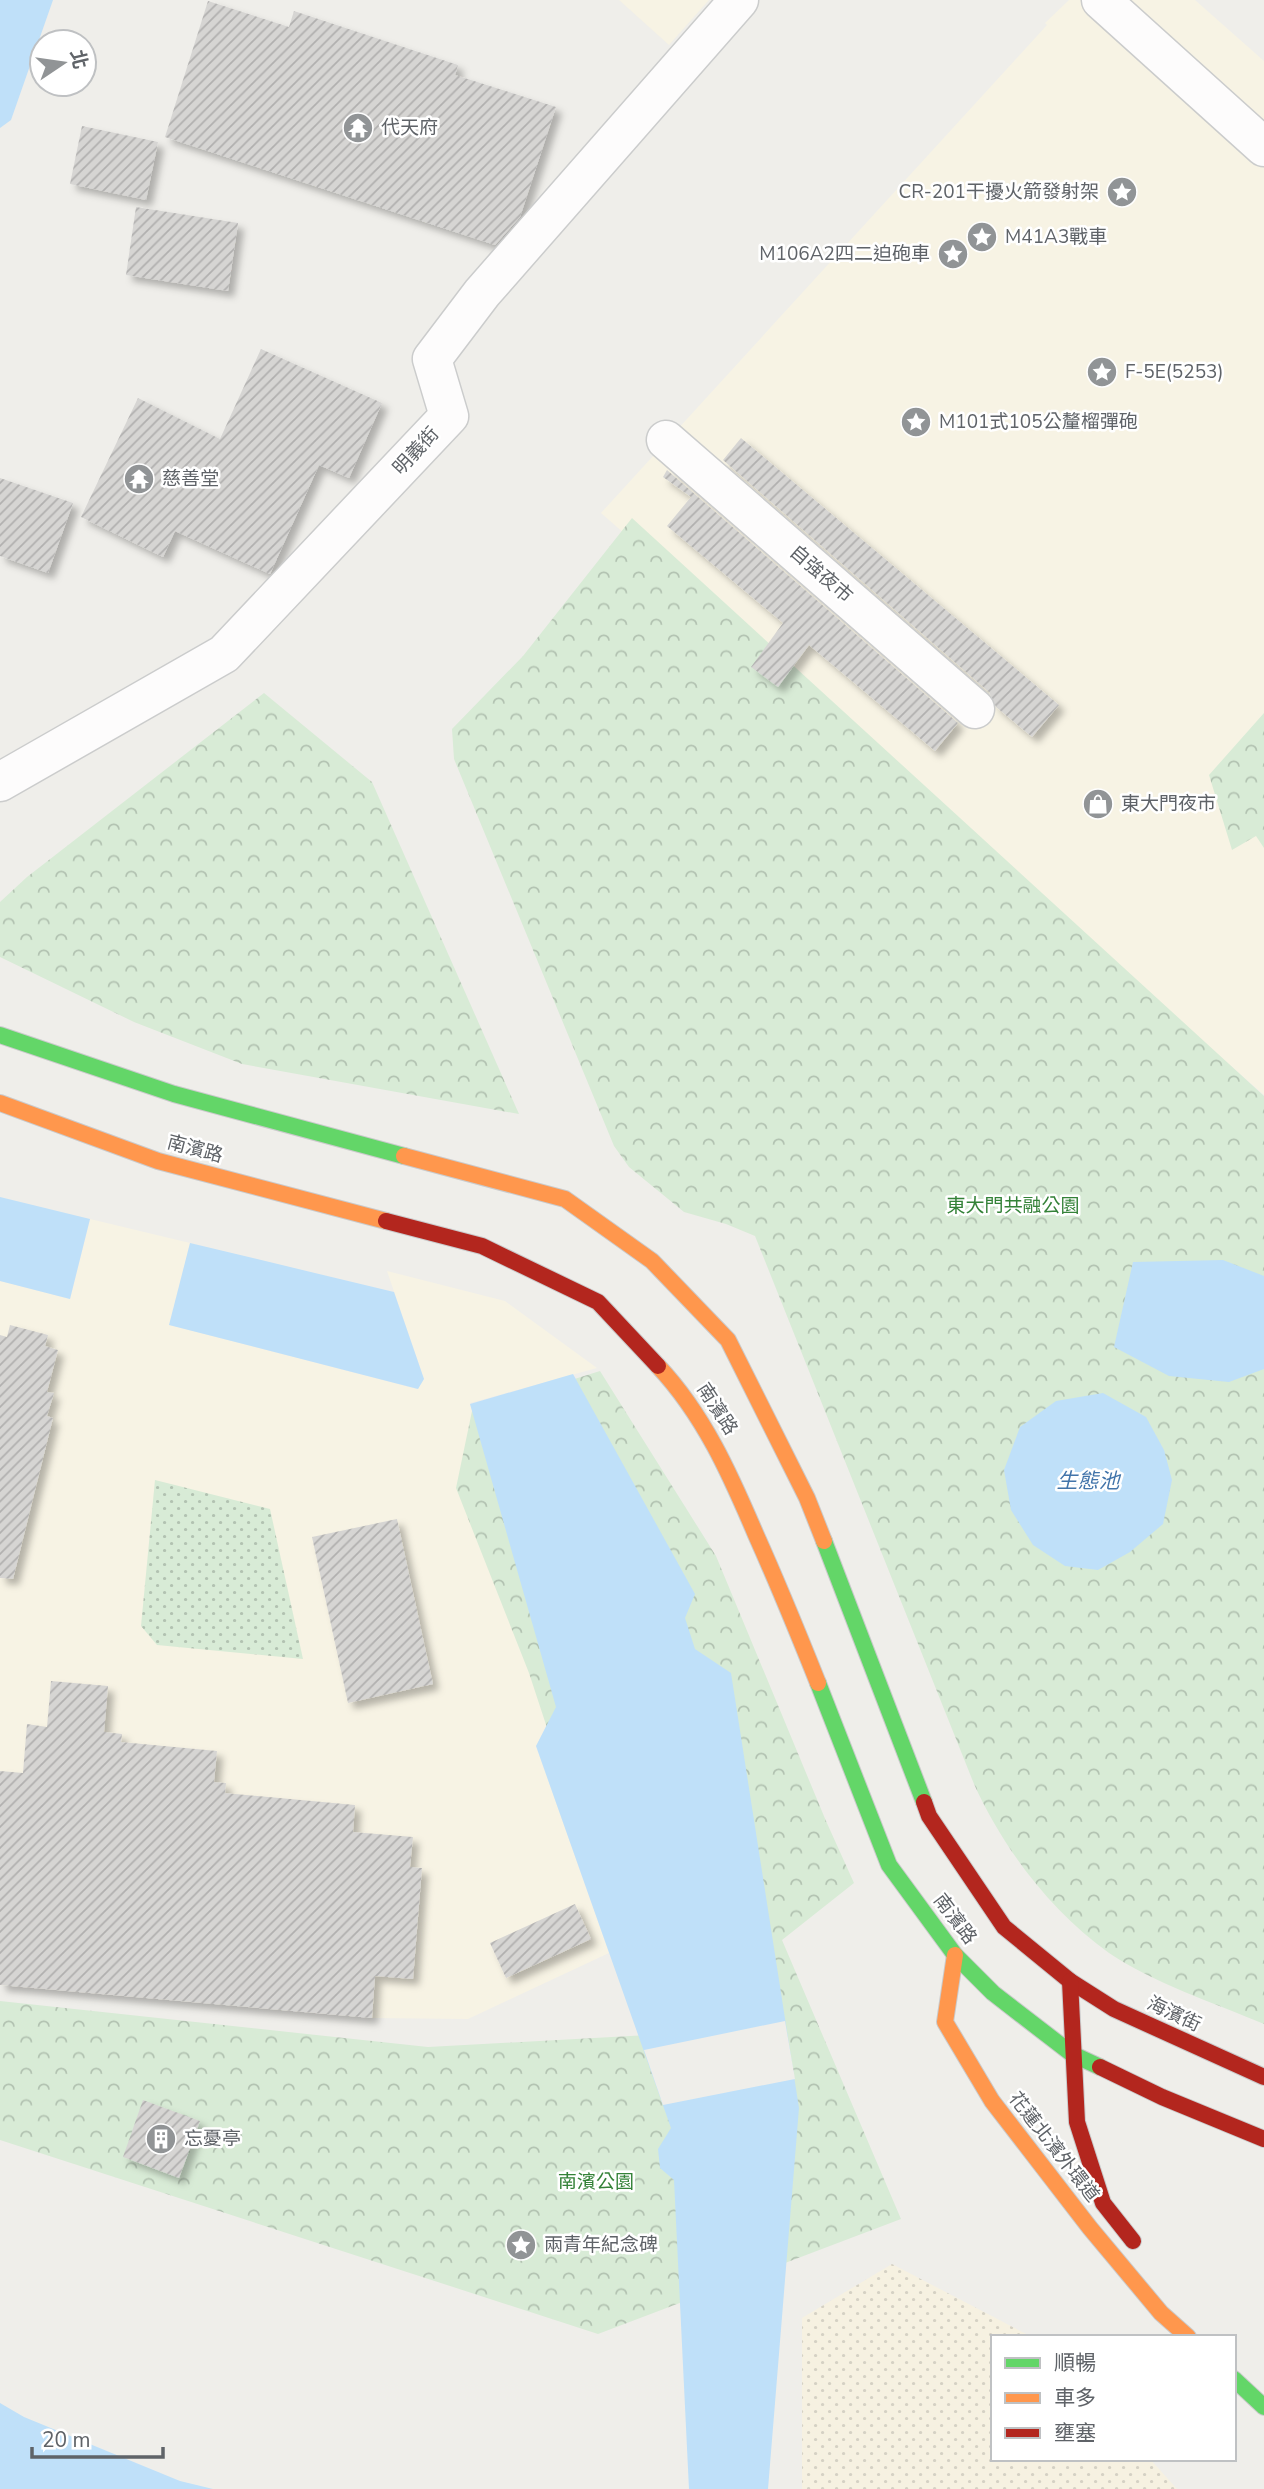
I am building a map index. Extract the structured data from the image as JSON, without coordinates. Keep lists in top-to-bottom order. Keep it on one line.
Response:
{"streets":{"main road":["南濱路","海濱街","花蓮北濱外環道"],"street":["明義街","自強夜市"]},"crossings":[["南濱路","海濱街"],["南濱路","花蓮北濱外環道"],["海濱街","花蓮北濱外環道"]],"water":["生態池"],"parks":["東大門共融公園","南濱公園"],"places":{"temple":["代天府","慈善堂"],"place":["CR-201干擾火箭發射架","M41A3戰車","M106A2四二迫砲車","F-5E(5253)","M101式105公釐榴彈砲","兩青年紀念碑"],"shop":["東大門夜市"],"building":["忘憂亭"]},"legend":["順暢","車多","壅塞"],"scale_bar":"20 m","north":"right"}
